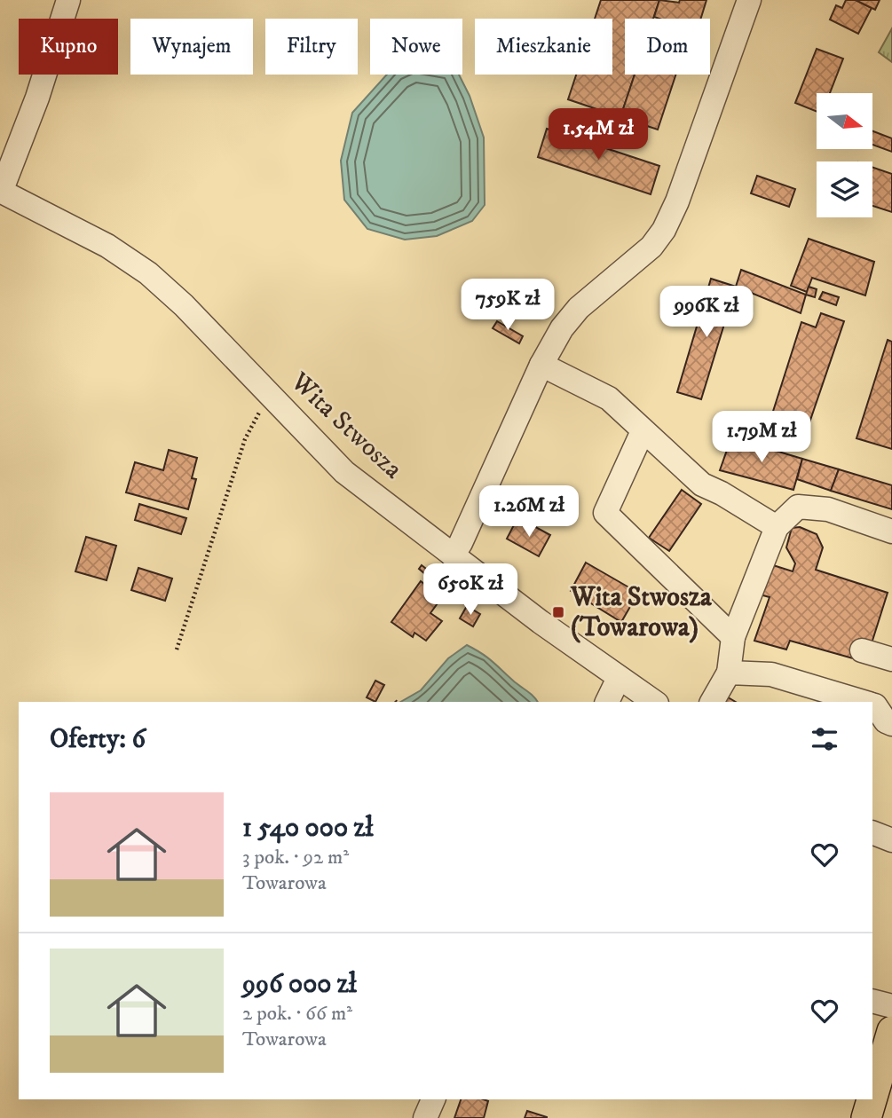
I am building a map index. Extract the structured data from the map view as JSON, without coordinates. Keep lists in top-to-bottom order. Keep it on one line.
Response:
{"streets":{"street":["Wita Stwosza"]},"places":{"transit":["Wita Stwosza (Towarowa)"]},"north":"right","page":{"chip":["Kupno","Wynajem","Filtry","Nowe","Mieszkanie","Dom"],"price":["1.54M zł","759K zł","996K zł","1.79M zł","1.26M zł","650K zł"],"heading":"Oferty: 6","list":[{"name":"1 540 000 zł","note":"3 pok. · 92 m² · Towarowa"},{"name":"996 000 zł","note":"2 pok. · 66 m² · Towarowa"}]}}
